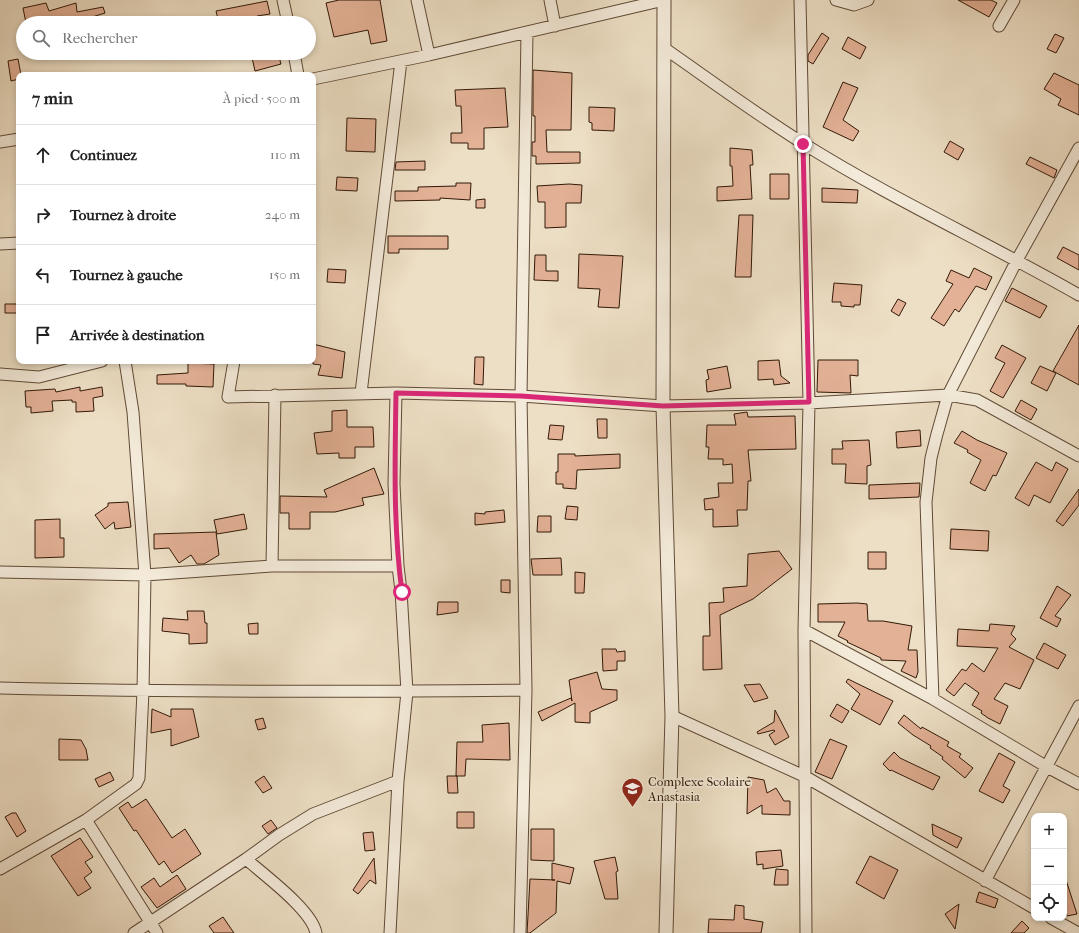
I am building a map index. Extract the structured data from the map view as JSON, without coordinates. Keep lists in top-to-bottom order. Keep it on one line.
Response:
{"places":{"school or university":["Complexe Scolaire Anastasia"]},"page":{"search":"Rechercher","heading":["7 min","À pied · 500 m"],"list":[["Continuez","110 m"],["Tournez à droite","240 m"],["Tournez à gauche","150 m"],"Arrivée à destination"],"map_buttons":["+","−"]}}
